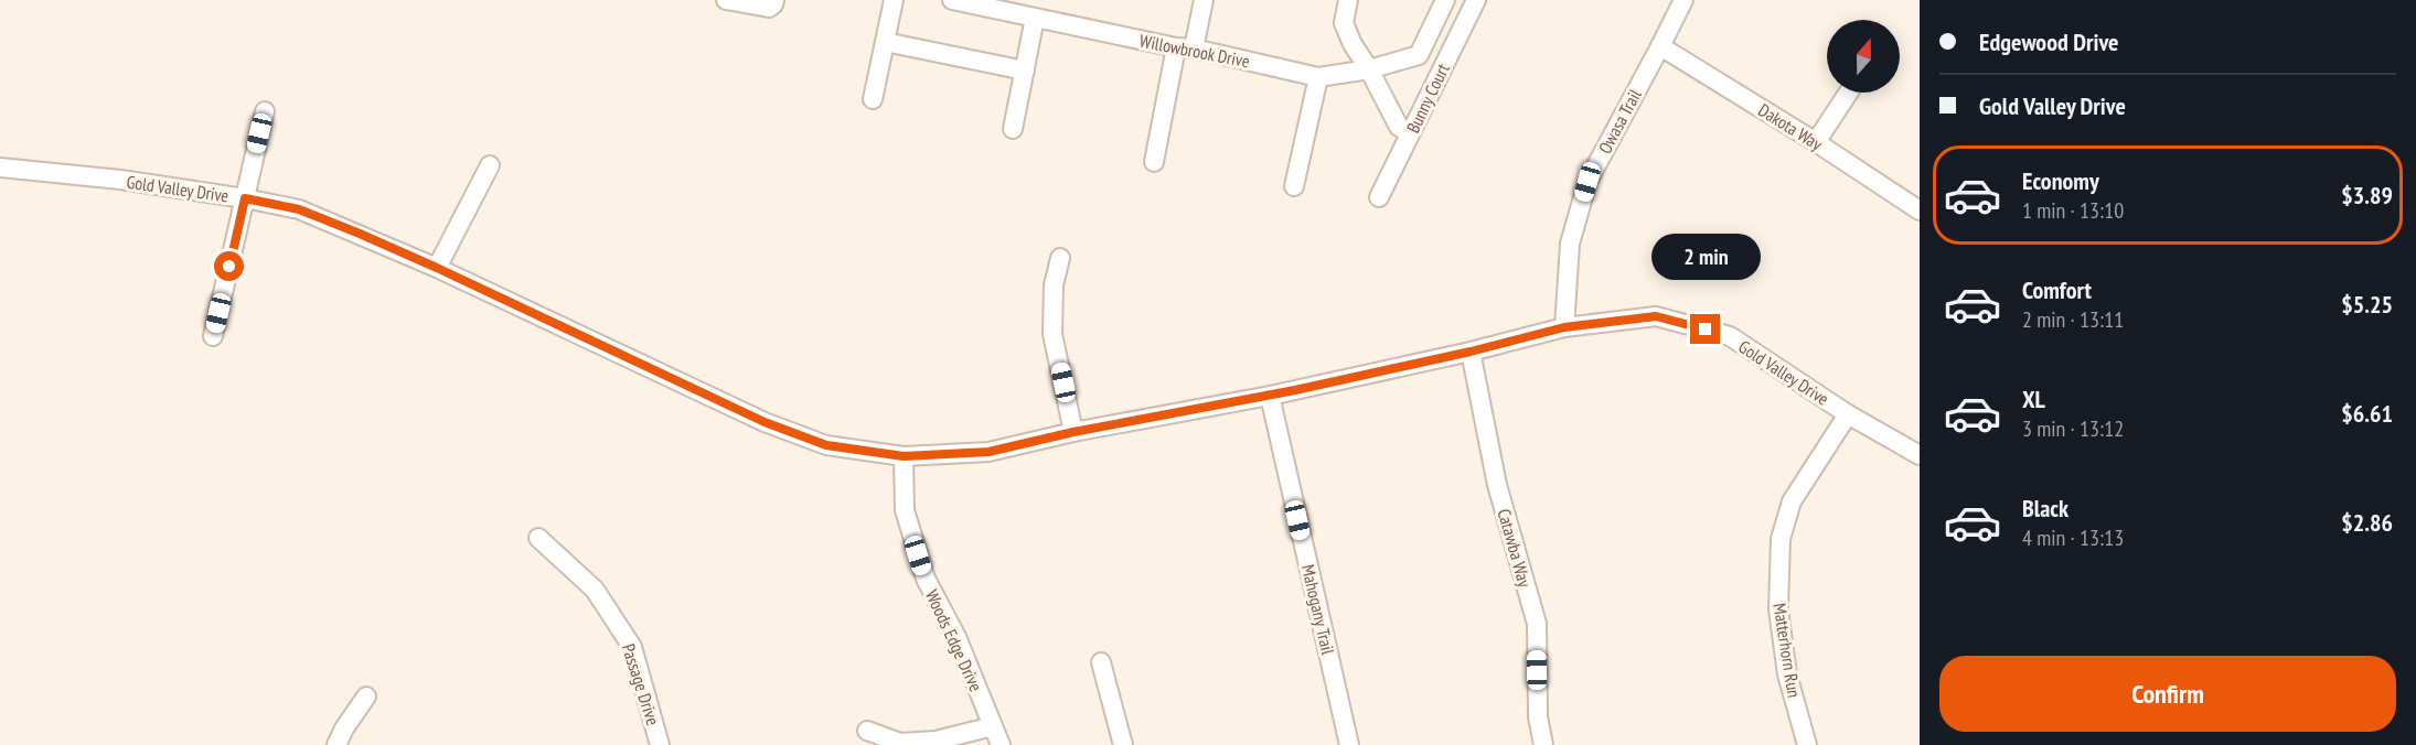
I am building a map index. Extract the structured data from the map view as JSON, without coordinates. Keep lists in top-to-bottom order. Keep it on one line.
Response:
{"streets":{"street":["Willowbrook Drive","Bunny Court","Owasa Trail","Dakota Way","Gold Valley Drive","Catawba Way","Mahogany Trail","Woods Edge Drive","Matterhorn Run","Passage Drive"]},"crossings":[["Owasa Trail","Dakota Way"],["Owasa Trail","Gold Valley Drive"],["Gold Valley Drive","Catawba Way"],["Gold Valley Drive","Mahogany Trail"],["Gold Valley Drive","Woods Edge Drive"],["Gold Valley Drive","Matterhorn Run"]],"north":"top","page":{"banner":["Edgewood Drive","Gold Valley Drive"],"list":[{"name":"Economy","note":"1 min · 13:10","value":"$3.89"},{"name":"Comfort","note":"2 min · 13:11","value":"$5.25"},{"name":"XL","note":"3 min · 13:12","value":"$6.61"},{"name":"Black","note":"4 min · 13:13","value":"$2.86"}],"bubble":"2 min","buttons":"Confirm"}}
